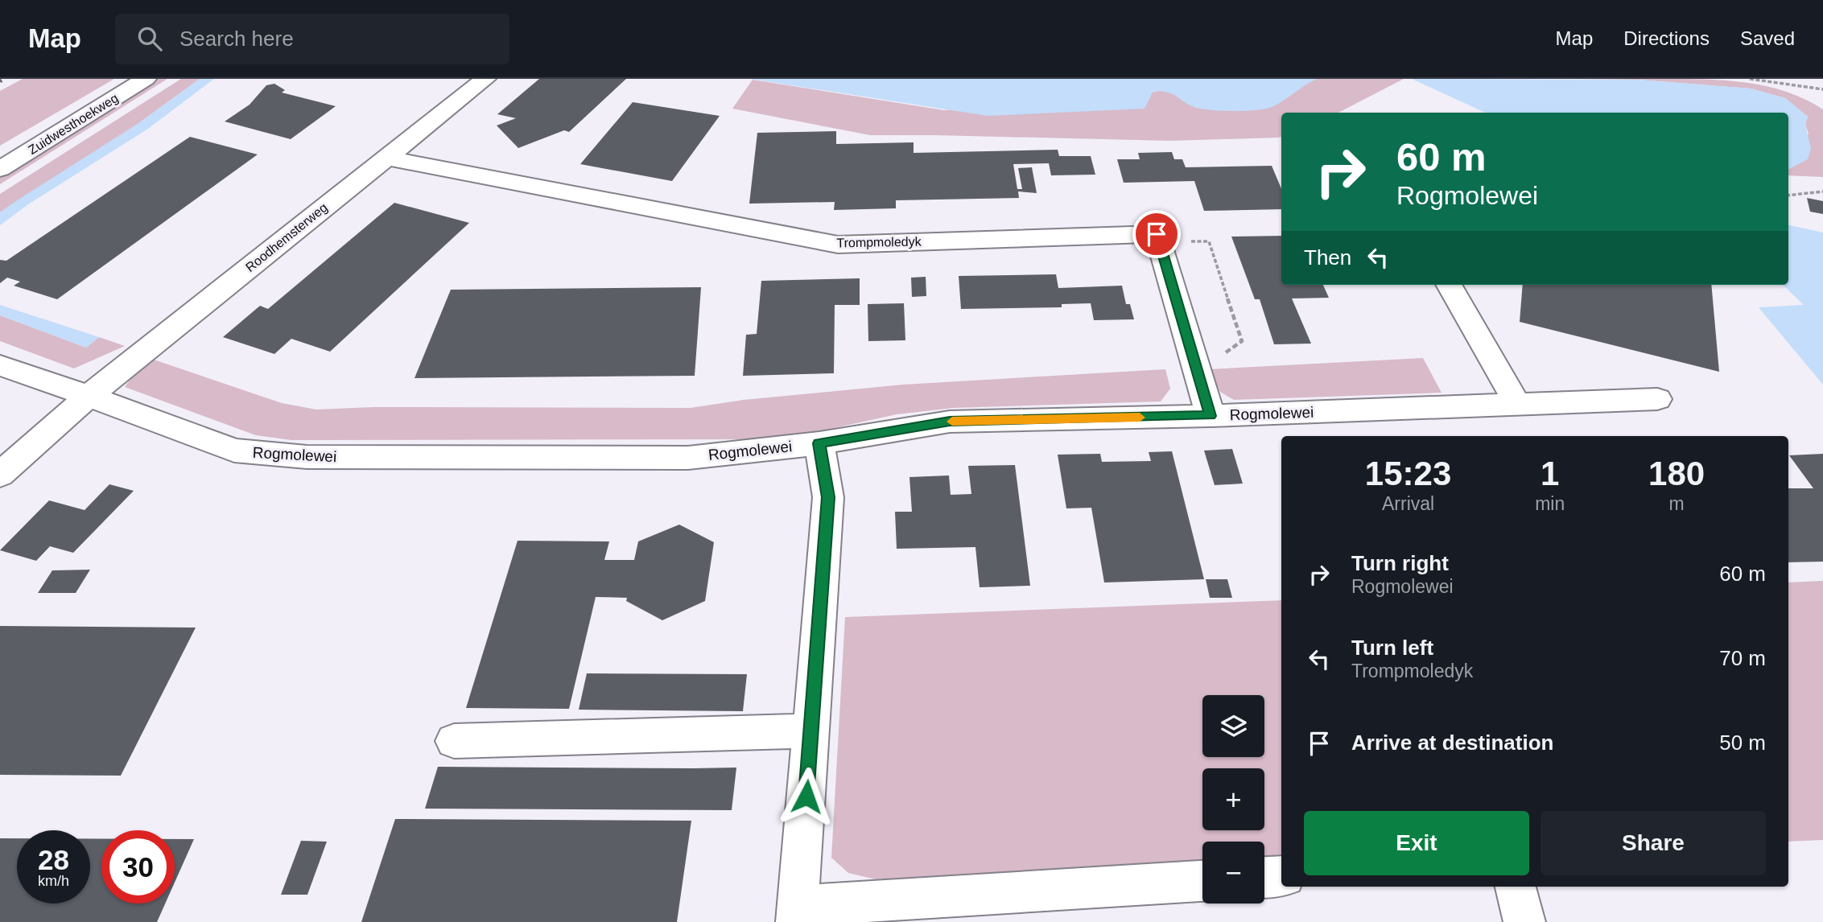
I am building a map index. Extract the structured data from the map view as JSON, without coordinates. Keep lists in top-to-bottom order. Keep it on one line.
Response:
{"streets":{"street":["Zuidwesthoekweg","Roodhemsterweg","Trompmoledyk","Rogmolewei"]},"crossings":[["Roodhemsterweg","Trompmoledyk"],["Roodhemsterweg","Rogmolewei"]],"page":{"header":"Map","search":"Search here","nav":["Map","Directions","Saved"],"turn":["60 m","Rogmolewei"],"then":"Then","eta":["15:23","Arrival","1","min","180","m"],"list":[{"name":"Turn right","note":"Rogmolewei","value":"60 m"},{"name":"Turn left","note":"Trompmoledyk","value":"70 m"},{"name":"Arrive at destination","value":"50 m"}],"map_buttons":["+","−"],"buttons":["Exit","Share"],"speed":"28 km/h","limit":"30"}}
